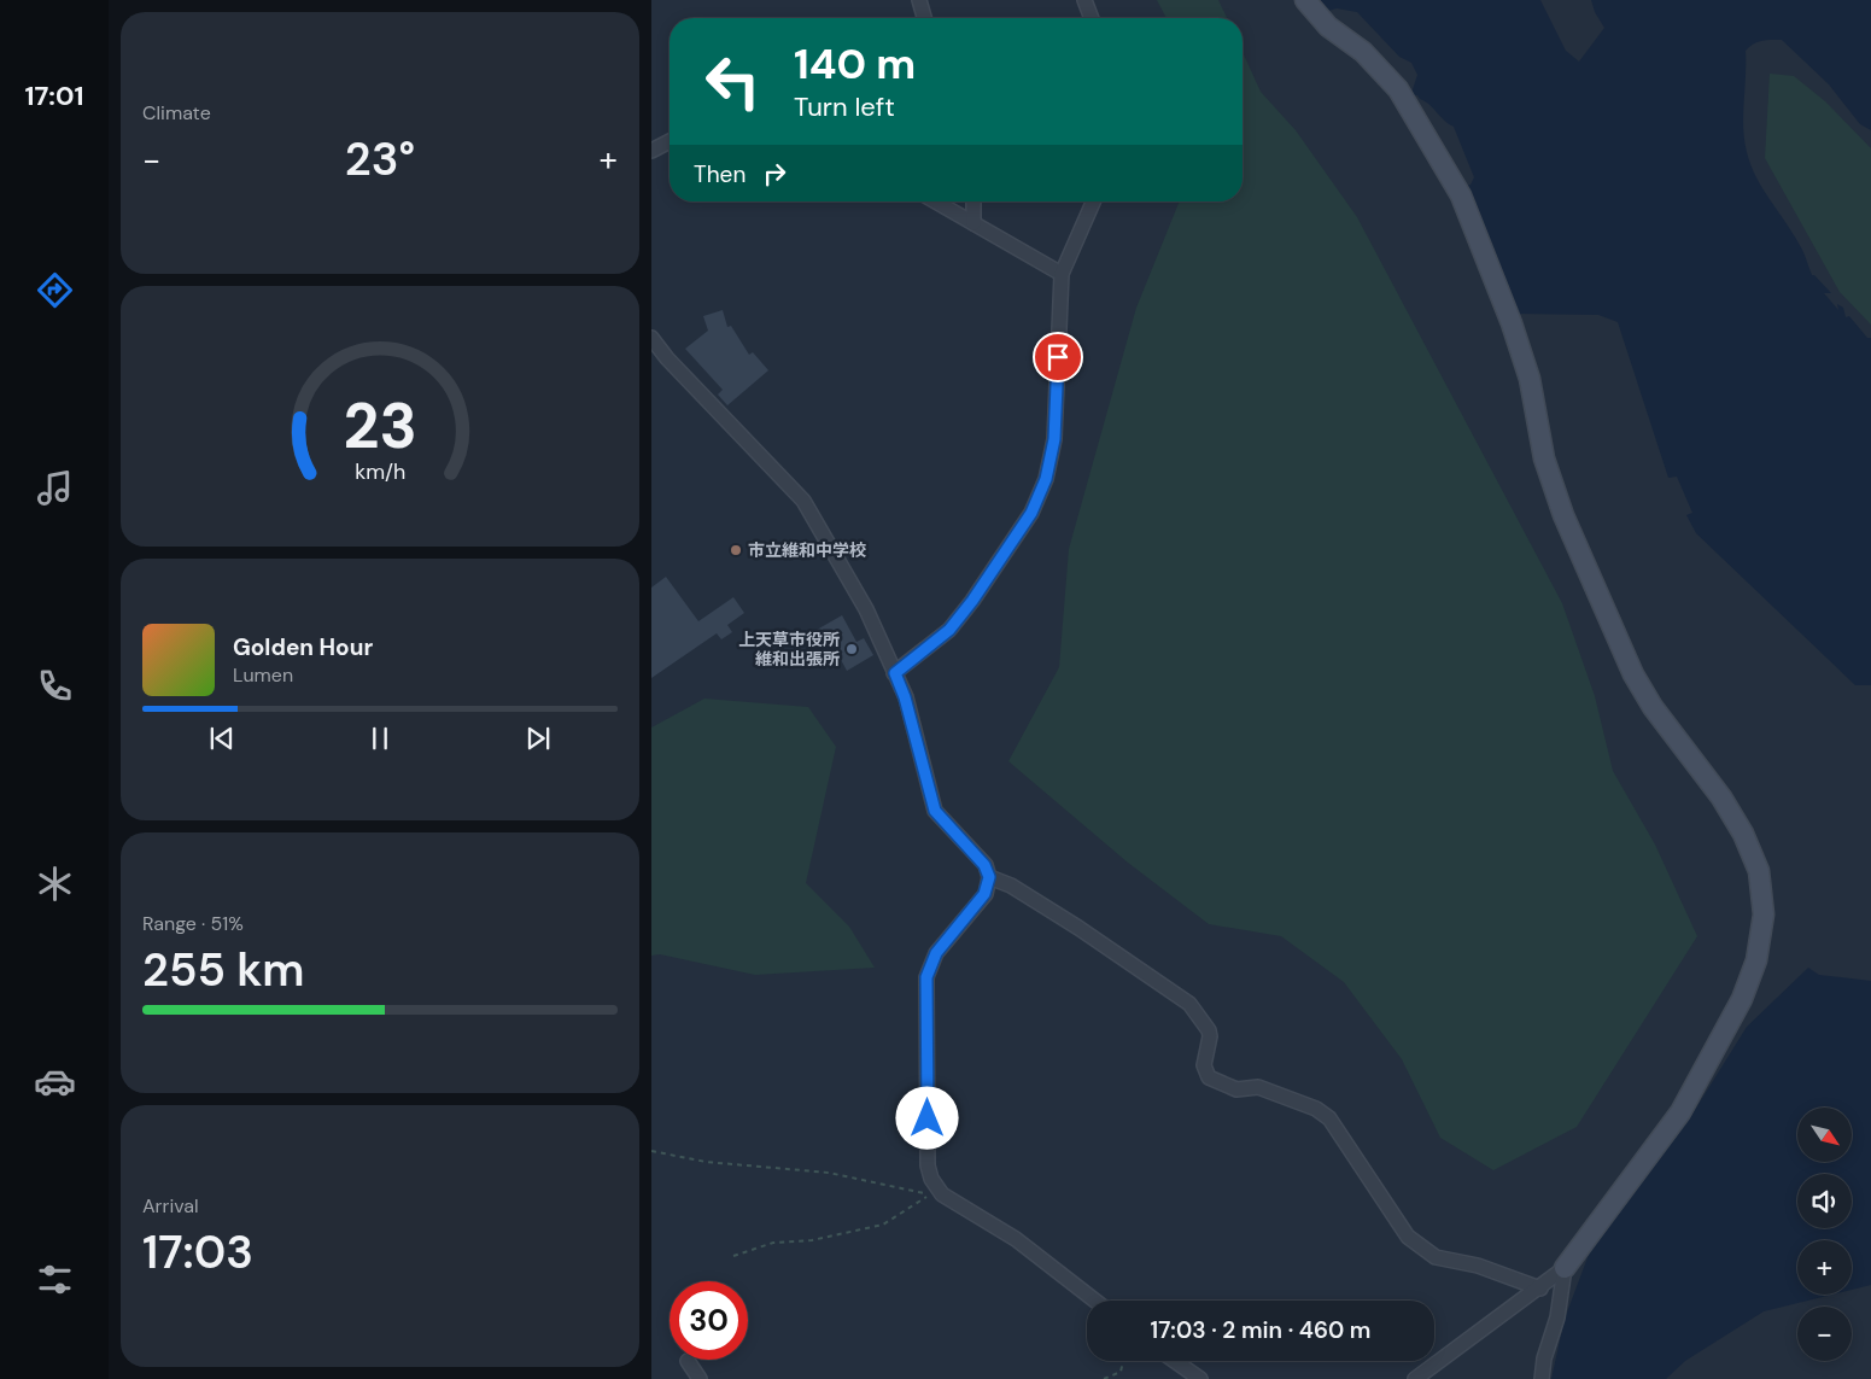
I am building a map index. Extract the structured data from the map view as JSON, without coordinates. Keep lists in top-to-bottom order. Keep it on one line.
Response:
{"places":["市立維和中学校","上天草市役所 維和出張所"],"north":"bottom right","page":{"tabs":"17:01","tile":["Climate",["Range · 51%","255 km"],["Arrival","17:03"]],"turn":["140 m","Turn left"],"heat":["−","23°","+"],"then":"Then","song":["Golden Hour","Lumen"],"map_buttons":["+","−"],"limit":"30","trip":"17:03 · 2 min · 460 m","gauge":["23","km/h"]}}
